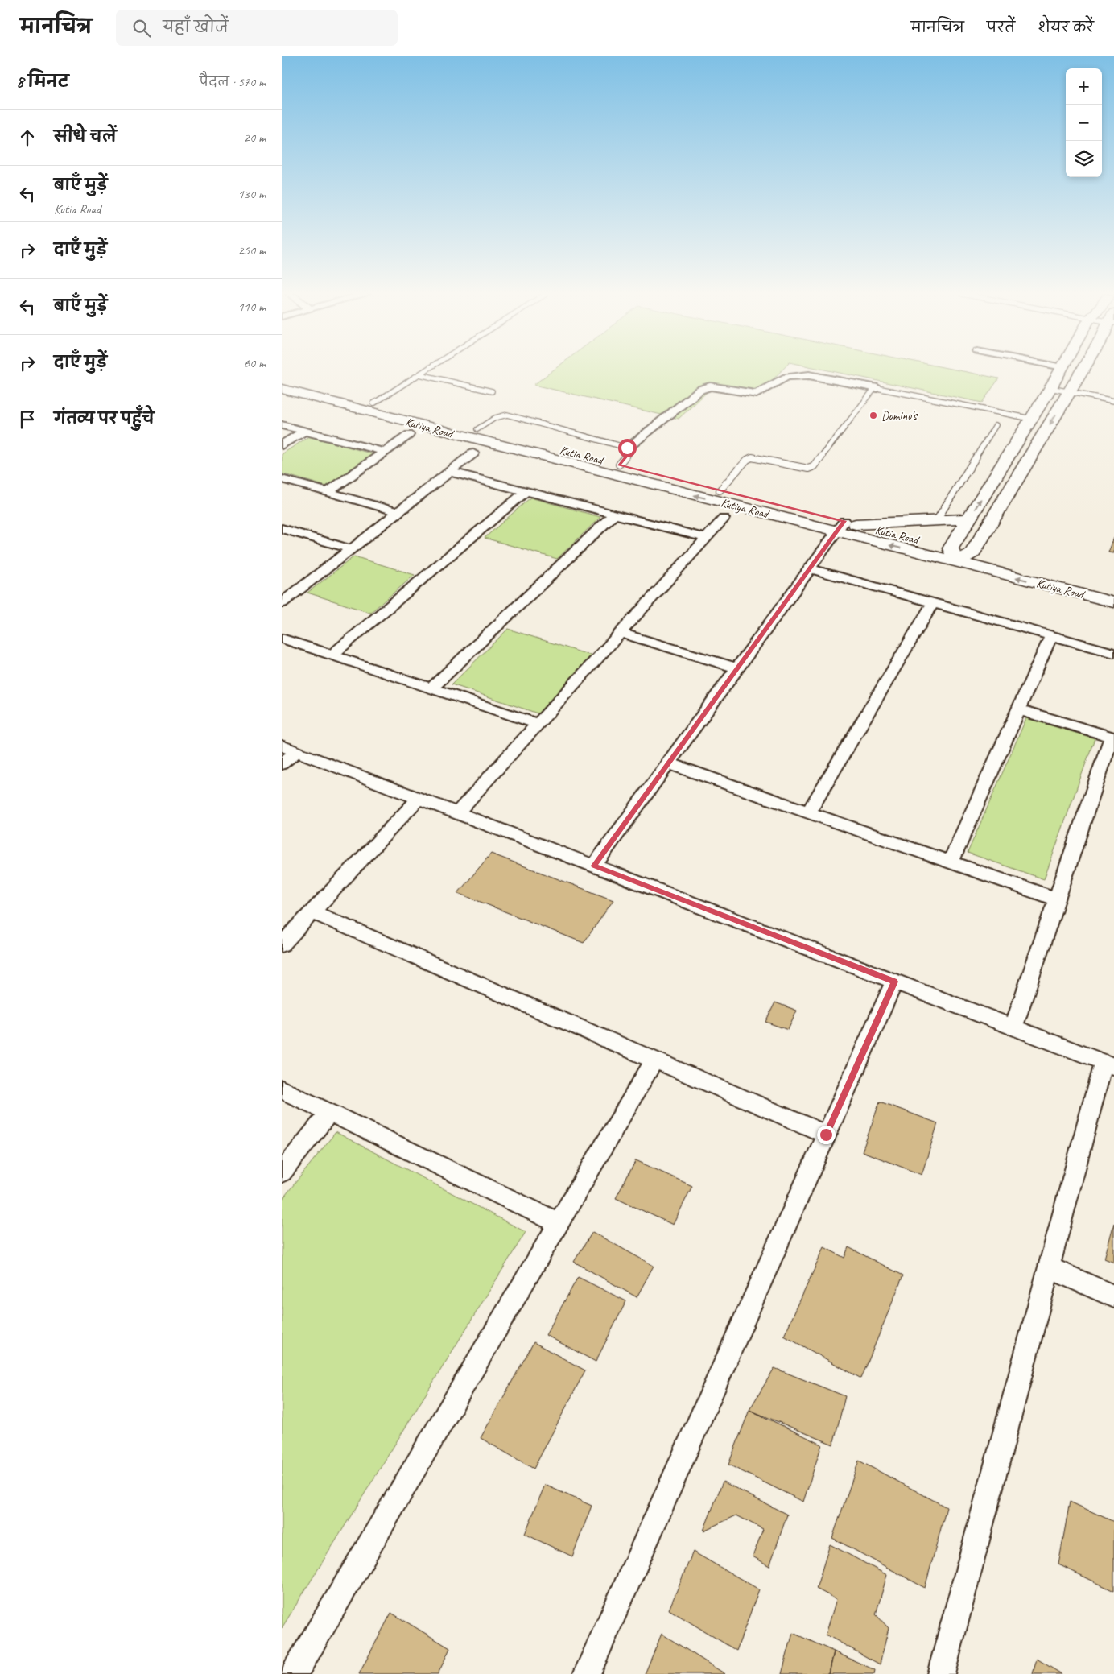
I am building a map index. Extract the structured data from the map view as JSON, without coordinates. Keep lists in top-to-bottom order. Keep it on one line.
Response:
{"streets":{"street":["Kutiya Road","Kutia Road"]},"crossings":[["Kutiya Road","Kutia Road"]],"places":["Domino's"],"page":{"header":"मानचित्र","search":"यहाँ खोजें","nav":["मानचित्र","परतें","शेयर करें"],"heading":["8 मिनट","पैदल · 570 m"],"map_buttons":["+","−"],"list":[["सीधे चलें","20 m"],["बाएँ मुड़ें","Kutia Road","130 m"],["दाएँ मुड़ें","250 m"],["बाएँ मुड़ें","110 m"],["दाएँ मुड़ें","60 m"],"गंतव्य पर पहुँचे"]}}
